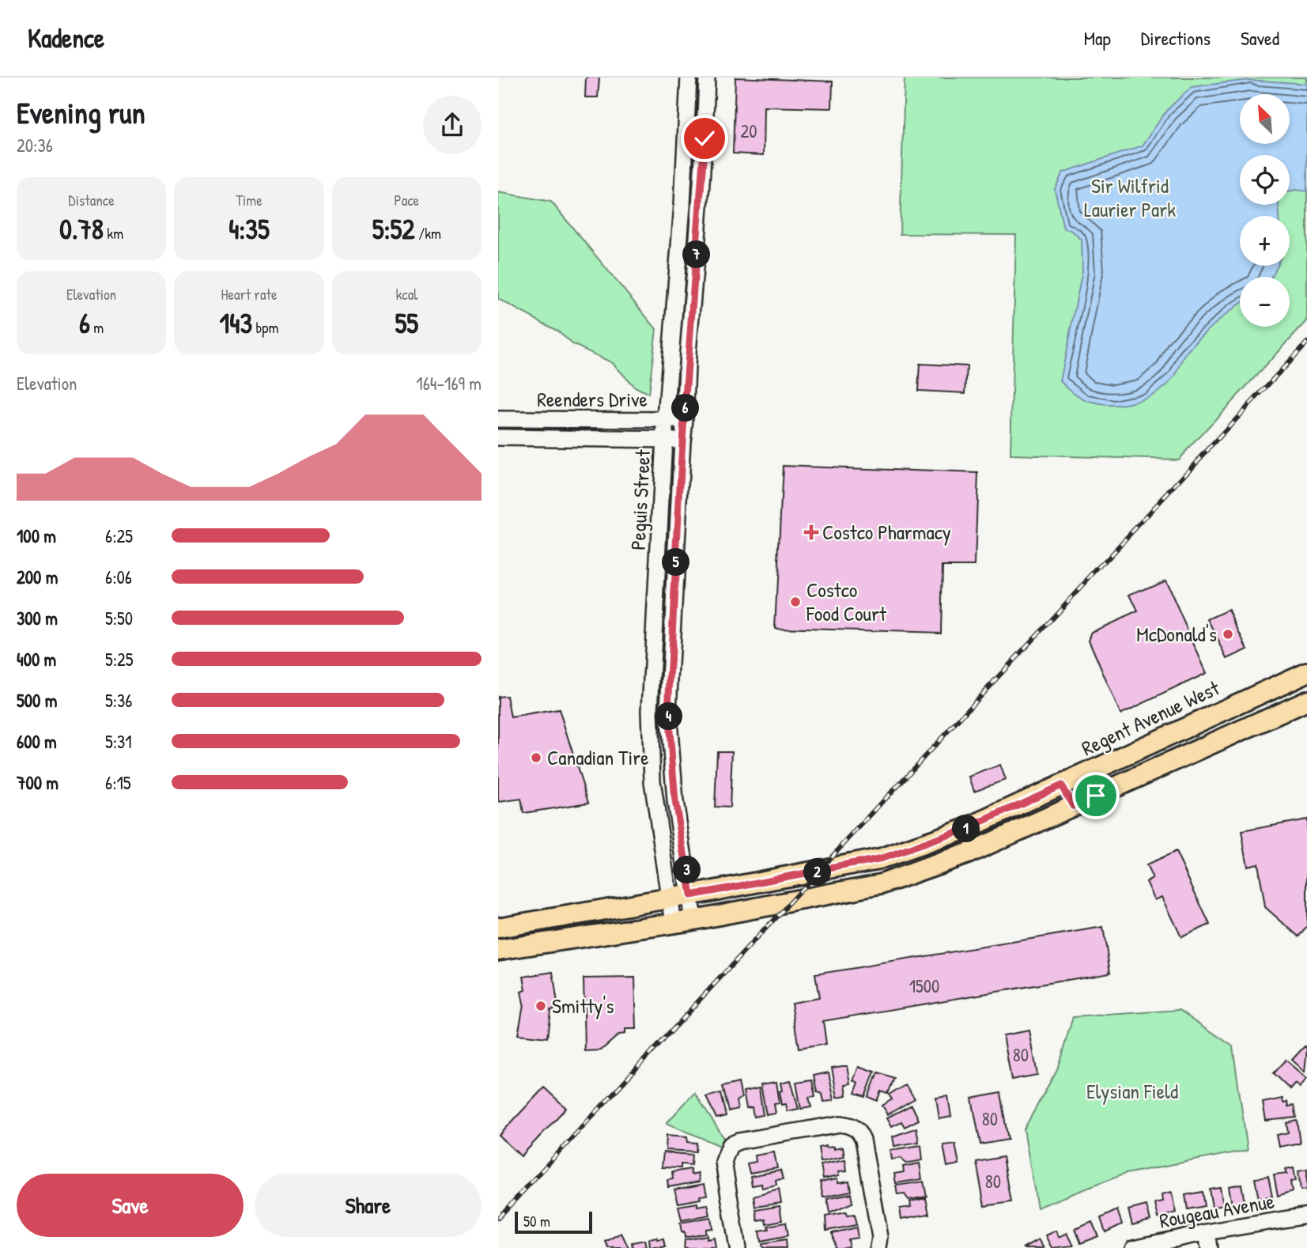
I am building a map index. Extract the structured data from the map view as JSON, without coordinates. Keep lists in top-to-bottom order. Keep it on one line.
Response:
{"streets":{"main road":["Regent Avenue West"],"street":["Reenders Drive","Peguis Street","Rougeau Avenue"]},"crossings":[["Reenders Drive","Peguis Street"],["Peguis Street","Regent Avenue West"]],"parks":["Sir Wilfrid Laurier Park","Elysian Field"],"places":{"health":["Costco Pharmacy"],"other":["Costco Food Court","McDonald's","Canadian Tire","Smitty's"]},"house_numbers":["20","1500","80","80","80"],"scale_bar":"50 m","north":"top left","page":{"header":"Kadence","nav":["Map","Directions","Saved"],"heading":["Evening run","20:36"],"map_buttons":["+","−"],"stats":[["Distance","0.78 km"],["Time","4:35"],["Pace","5:52 /km"],["Elevation","6 m"],["Heart rate","143 bpm"],["kcal","55"]],"pins":["7","6","5","4","1","3","2"],"chart":["Elevation","164–169 m"],"list":[{"name":"100 m","note":"6:25"},{"name":"200 m","note":"6:06"},{"name":"300 m","note":"5:50"},{"name":"400 m","note":"5:25"},{"name":"500 m","note":"5:36"},{"name":"600 m","note":"5:31"},{"name":"700 m","note":"6:15"}],"buttons":["Save","Share"],"scale":"50 m"}}
